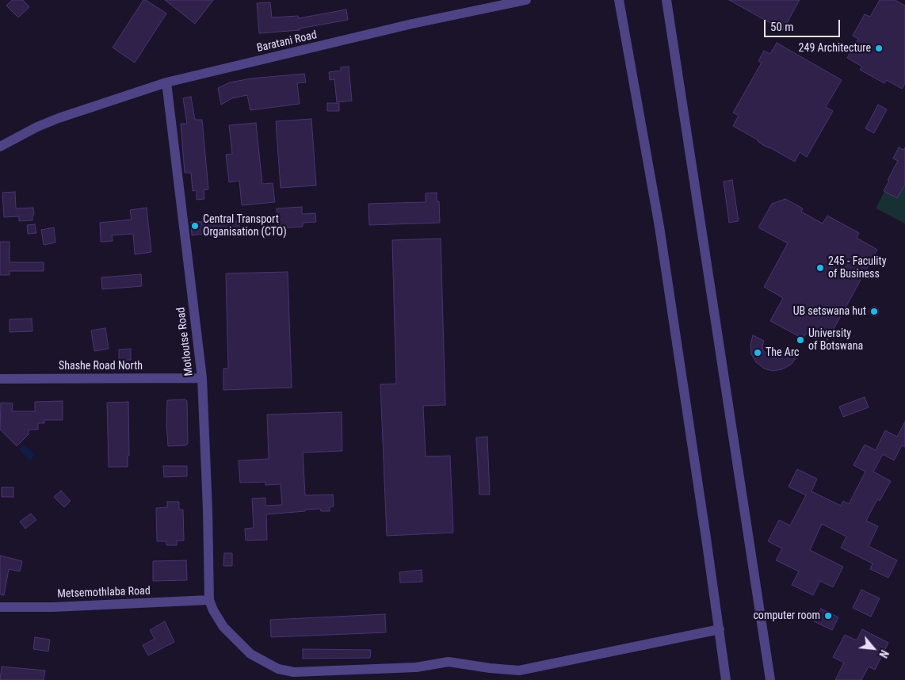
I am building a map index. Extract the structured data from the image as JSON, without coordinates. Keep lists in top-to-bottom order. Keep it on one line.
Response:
{"streets":{"street":["Baratani Road","Motloutse Road","Shashe Road North","Metsemothlaba Road"]},"crossings":[["Baratani Road","Motloutse Road"],["Motloutse Road","Shashe Road North"],["Motloutse Road","Metsemothlaba Road"]],"places":["249 Architecture","Central Transport Organisation (CTO)","245 - Faculity of Business","UB setswana hut","University of Botswana","The Arc","computer room"],"scale_bar":"50 m","north":"bottom right"}
